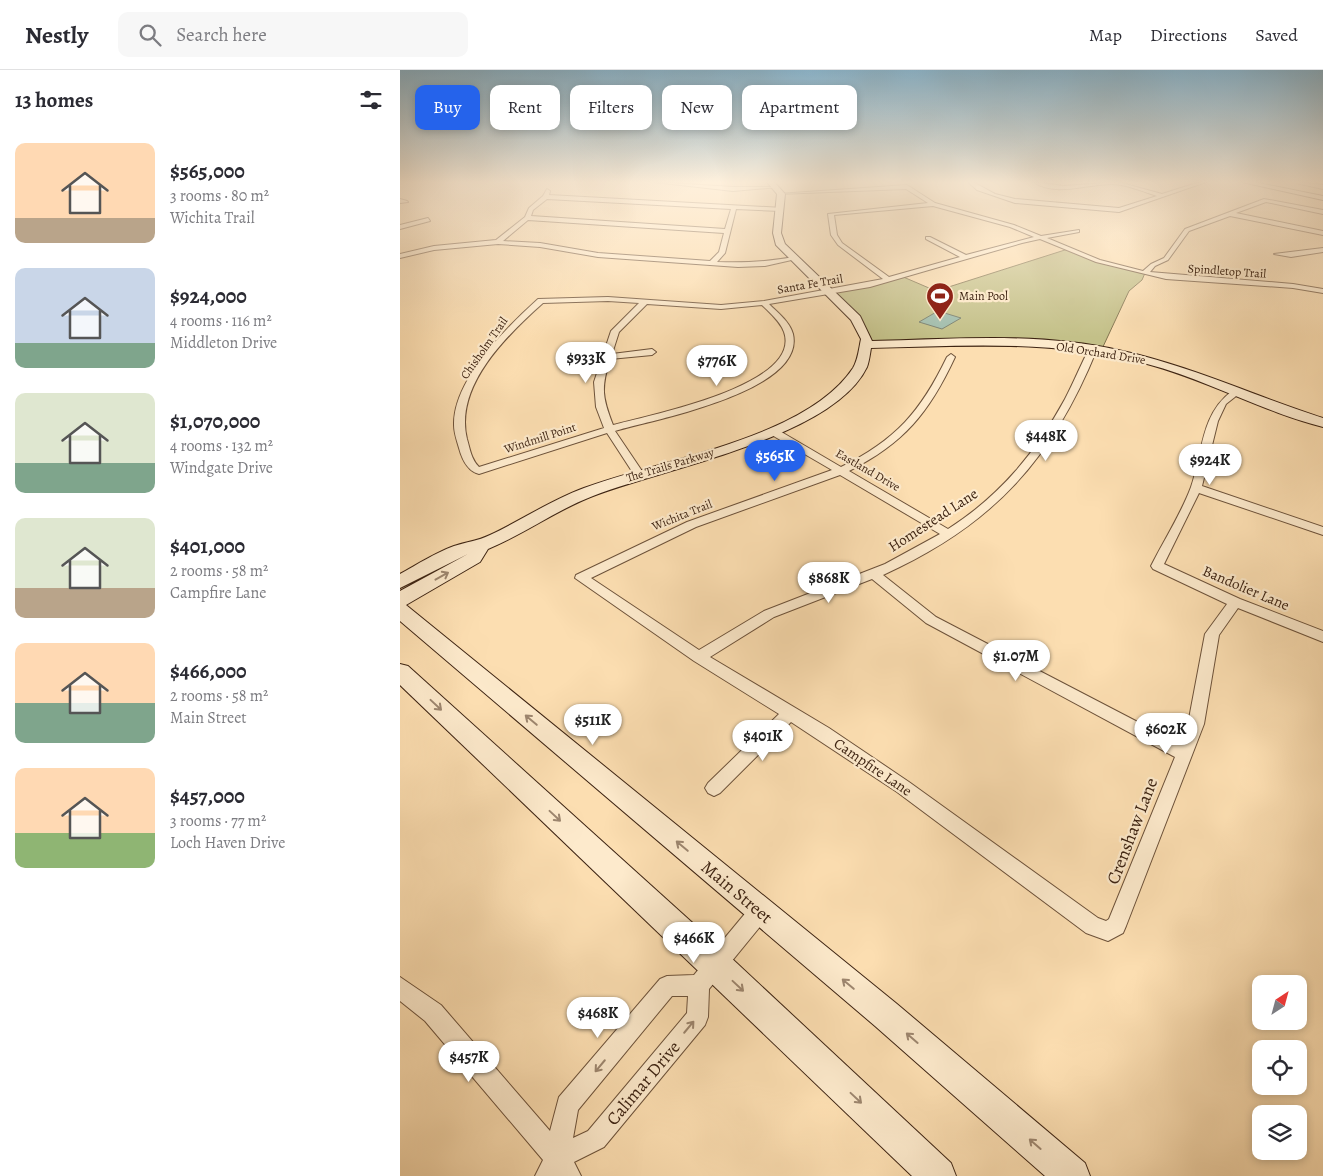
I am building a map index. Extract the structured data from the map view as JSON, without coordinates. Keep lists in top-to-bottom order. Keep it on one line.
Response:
{"streets":{"street":["Spindletop Trail","Santa Fe Trail","Chisholm Trail","Old Orchard Drive","Windmill Point","The Trails Parkway","Eastland Drive","Wichita Trail","Homestead Lane","Bandolier Lane","Campfire Lane","Crenshaw Lane","Main Street","Calimar Drive"]},"crossings":[["Spindletop Trail","Santa Fe Trail"],["Santa Fe Trail","Chisholm Trail"],["Chisholm Trail","Windmill Point"],["Old Orchard Drive","The Trails Parkway"],["Old Orchard Drive","Homestead Lane"],["The Trails Parkway","Eastland Drive"],["Eastland Drive","Wichita Trail"],["Eastland Drive","Homestead Lane"],["Wichita Trail","Campfire Lane"],["Homestead Lane","Campfire Lane"],["Bandolier Lane","Crenshaw Lane"],["Campfire Lane","Crenshaw Lane"]],"places":{"sports":["Main Pool"]},"north":"top right","page":{"header":"Nestly","search":"Search here","nav":["Map","Directions","Saved"],"heading":"13 homes","chip":["Buy","Rent","Filters","New","Apartment"],"list":[{"name":"$565,000","note":"3 rooms · 80 m² · Wichita Trail"},{"name":"$924,000","note":"4 rooms · 116 m² · Middleton Drive"},{"name":"$1,070,000","note":"4 rooms · 132 m² · Windgate Drive"},{"name":"$401,000","note":"2 rooms · 58 m² · Campfire Lane"},{"name":"$466,000","note":"2 rooms · 58 m² · Main Street"},{"name":"$457,000","note":"3 rooms · 77 m² · Loch Haven Drive"}],"price":["$933K","$776K","$448K","$565K","$924K","$868K","$1.07M","$511K","$602K","$401K","$466K","$468K","$457K"]}}
